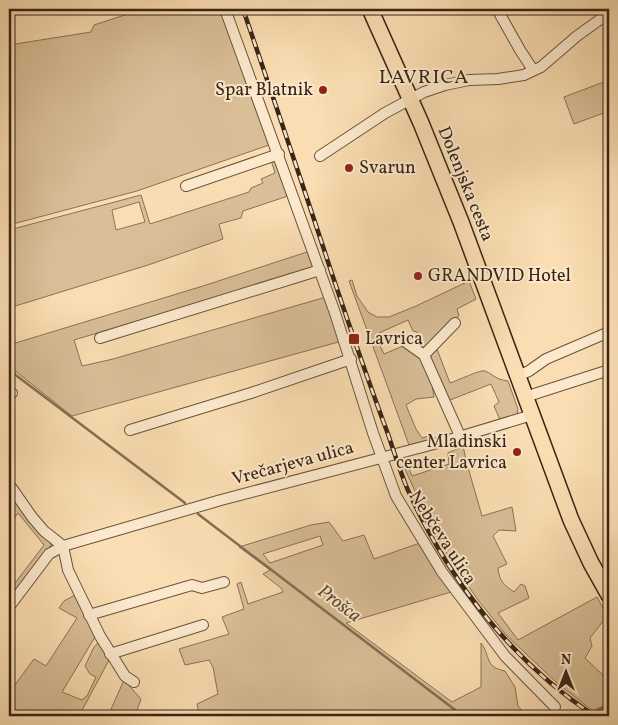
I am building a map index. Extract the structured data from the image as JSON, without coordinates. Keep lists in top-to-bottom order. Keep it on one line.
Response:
{"streets":{"main road":["Dolenjska cesta"],"street":["Vrečarjeva ulica","Nebčeva ulica"]},"crossings":[["Dolenjska cesta","Vrečarjeva ulica"],["Vrečarjeva ulica","Nebčeva ulica"]],"districts":["LAVRICA"],"water":["Prošca"],"places":{"other":["Spar Blatnik","Svarun","GRANDVID Hotel","Mladinski center Lavrica"],"transit":["Lavrica"]},"north":"top"}
